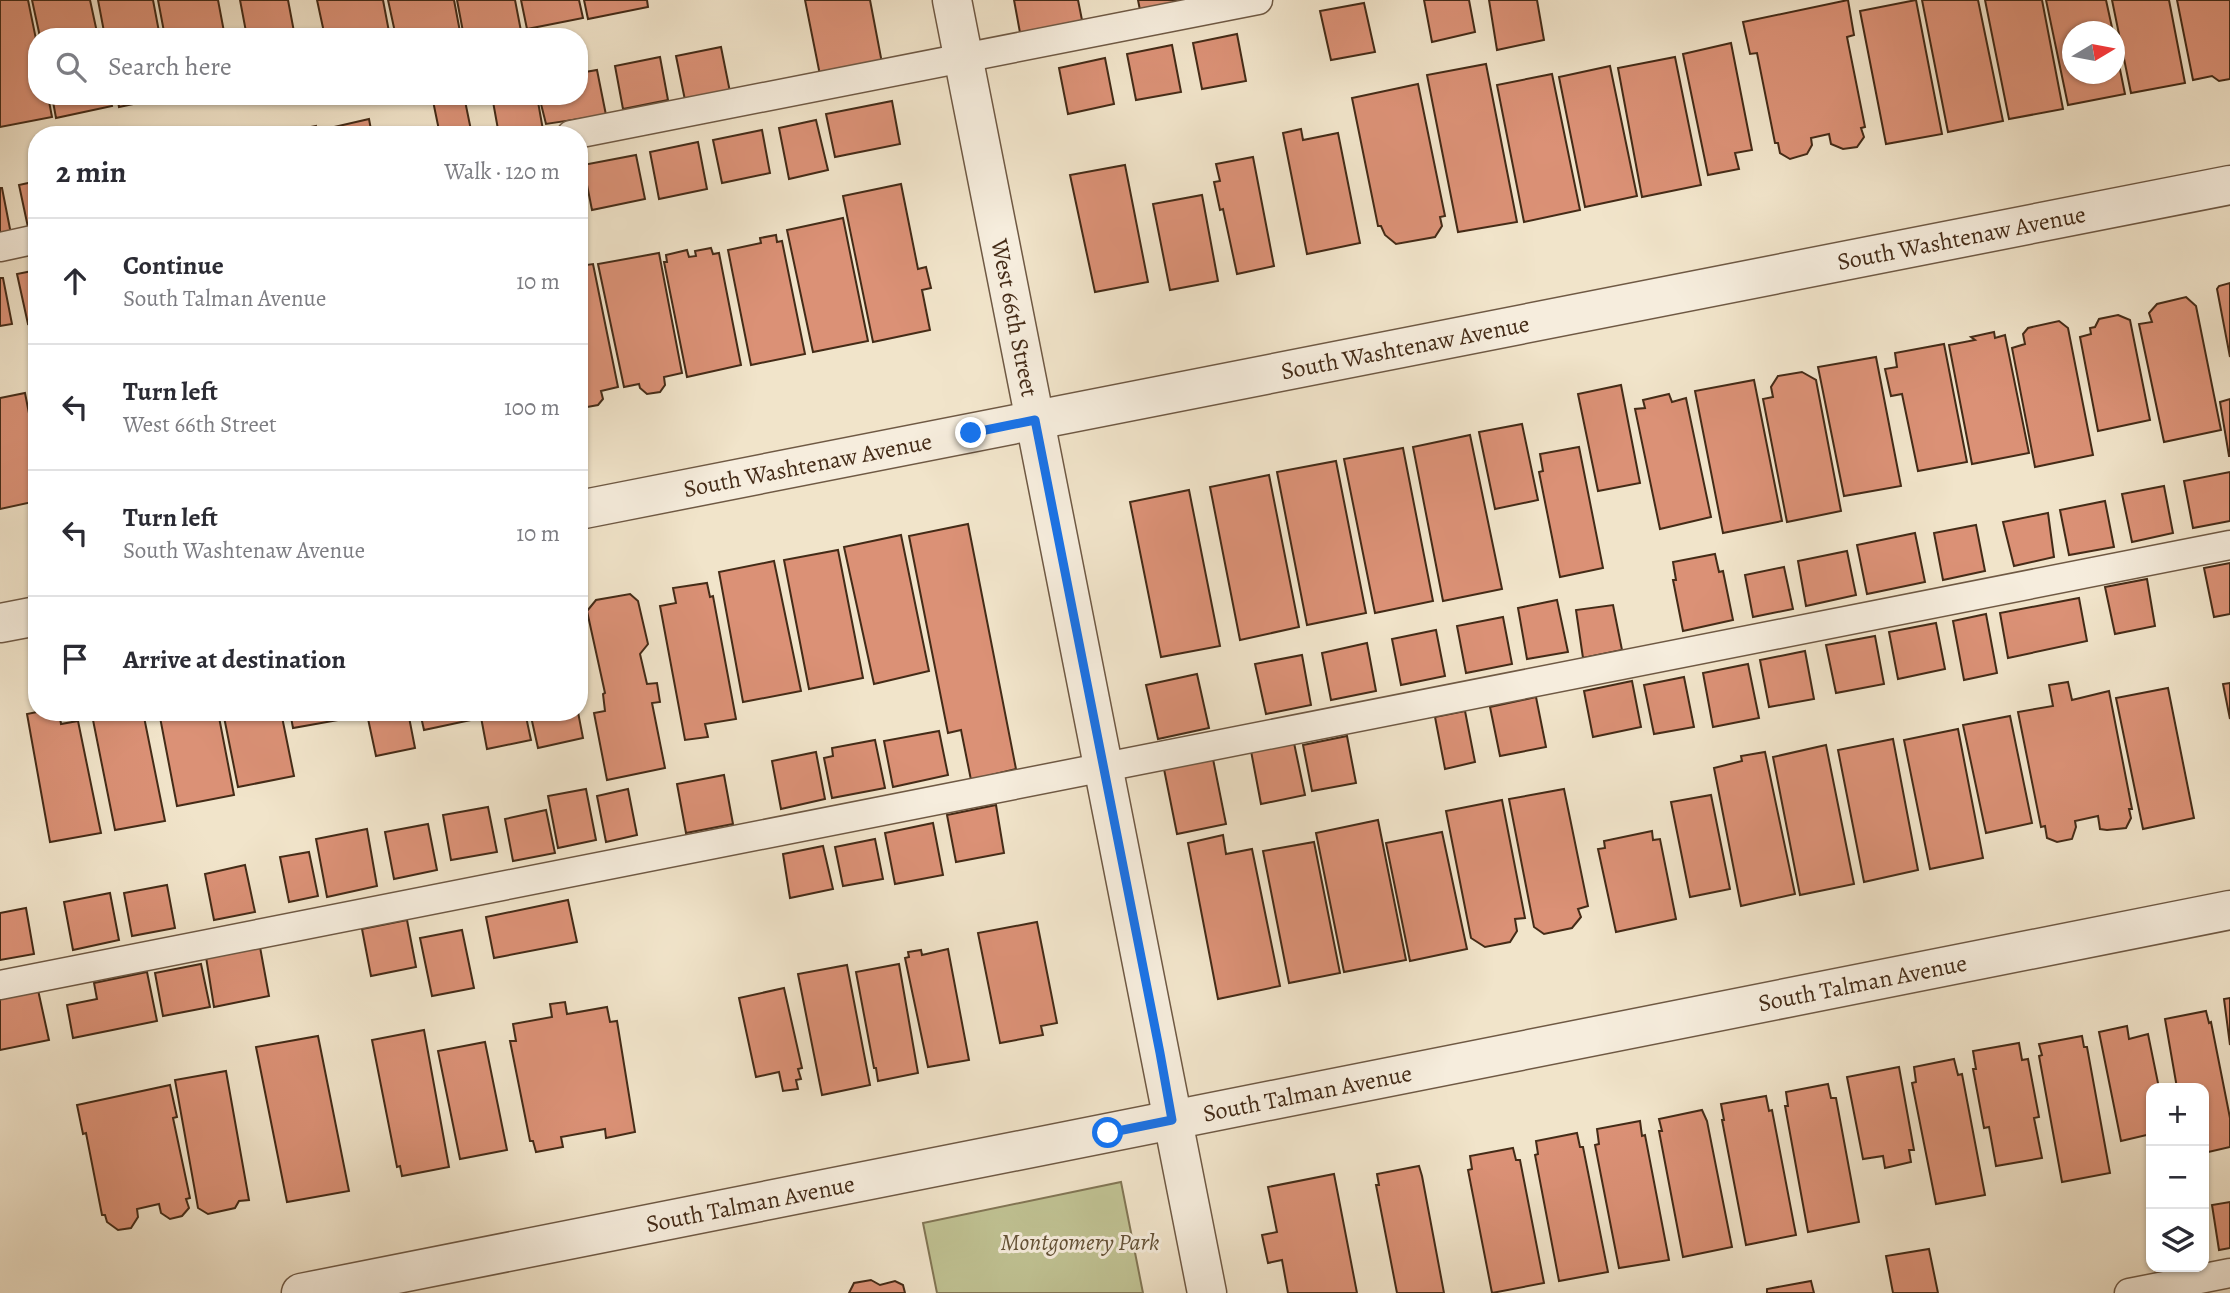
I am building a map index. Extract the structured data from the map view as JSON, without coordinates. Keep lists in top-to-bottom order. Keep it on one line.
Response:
{"streets":{"street":["South Washtenaw Avenue","West 66th Street","South Talman Avenue"]},"crossings":[["South Washtenaw Avenue","West 66th Street"],["West 66th Street","South Talman Avenue"]],"parks":["Montgomery Park"],"north":"right","page":{"search":"Search here","heading":["2 min","Walk · 120 m"],"list":[["Continue","South Talman Avenue","10 m"],["Turn left","West 66th Street","100 m"],["Turn left","South Washtenaw Avenue","10 m"],"Arrive at destination"],"map_buttons":["+","−"]}}
